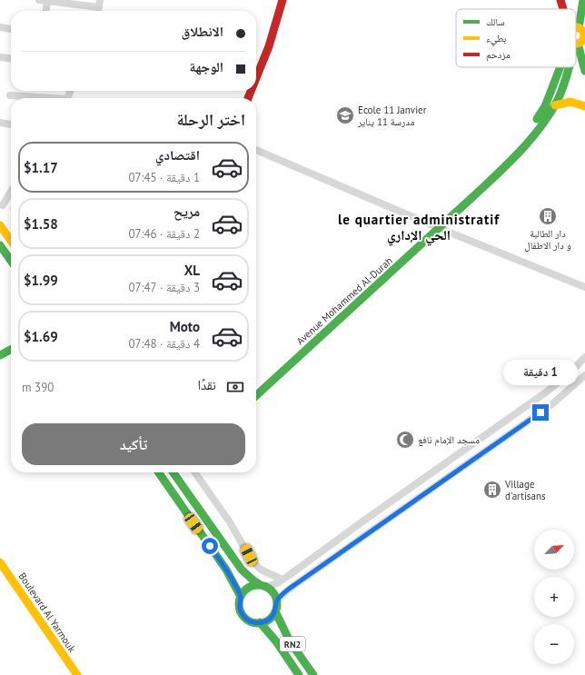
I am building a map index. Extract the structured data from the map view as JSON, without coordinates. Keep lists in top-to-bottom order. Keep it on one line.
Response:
{"streets":{"main road":["Avenue Mohammed Al-Durah","Boulevard Al Yarmouk","RN2"]},"districts":["le quartier administratif الحي الإداري"],"places":{"school or university":["Ecole 11 Janvier مدرسة 11 يناير"],"building":["دار الطالبة و دار الاطفال","Village d'artisans"],"mosque":["مسجد الإمام نافع"]},"legend":["سالك","بطيء","مزدحم"],"north":"top right","page":{"banner":["الانطلاق","الوجهة"],"heading":"اختر الرحلة","list":[{"name":"اقتصادي","note":"1 دقيقة · 07:45","value":"$1.17"},{"name":"مريح","note":"2 دقيقة · 07:46","value":"$1.58"},{"name":"XL","note":"3 دقيقة · 07:47","value":"$1.99"},{"name":"Moto","note":"4 دقيقة · 07:48","value":"$1.69"}],"bubble":"1 دقيقة","pay":["نقدًا","390 m"],"buttons":"تأكيد","map_buttons":["+","−"]}}
